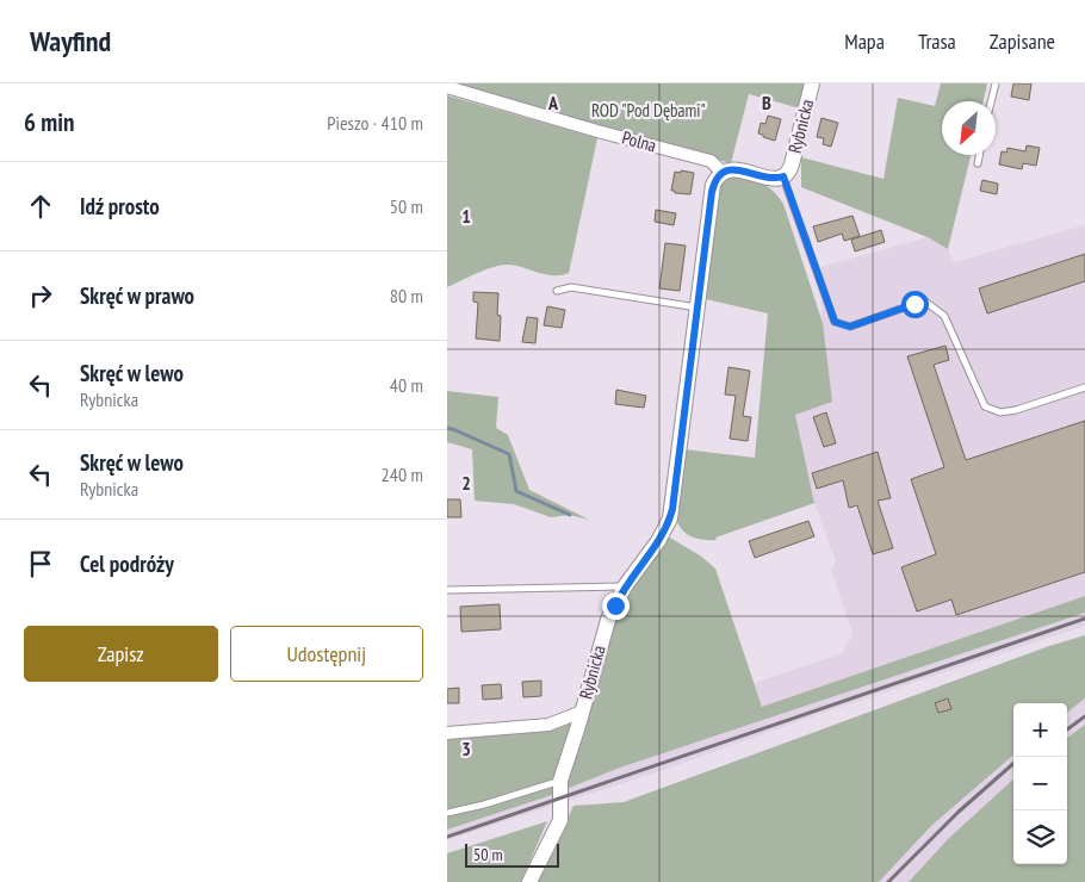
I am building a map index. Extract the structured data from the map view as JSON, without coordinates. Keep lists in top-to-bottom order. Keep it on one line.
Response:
{"streets":{"street":["Rybnicka","Polna"]},"crossings":[["Rybnicka","Polna"]],"parks":["ROD \"Pod Dębami\""],"scale_bar":"50 m","north":"bottom left","page":{"header":"Wayfind","nav":["Mapa","Trasa","Zapisane"],"heading":["6 min","Pieszo · 410 m"],"list":[["Idź prosto","50 m"],["Skręć w prawo","80 m"],["Skręć w lewo","Rybnicka","40 m"],["Skręć w lewo","Rybnicka","240 m"],"Cel podróży"],"buttons":["Zapisz","Udostępnij"],"map_buttons":["+","−"],"scale":"50 m"},"grid":{"columns":["A","B"],"rows":["1","2","3"]}}
